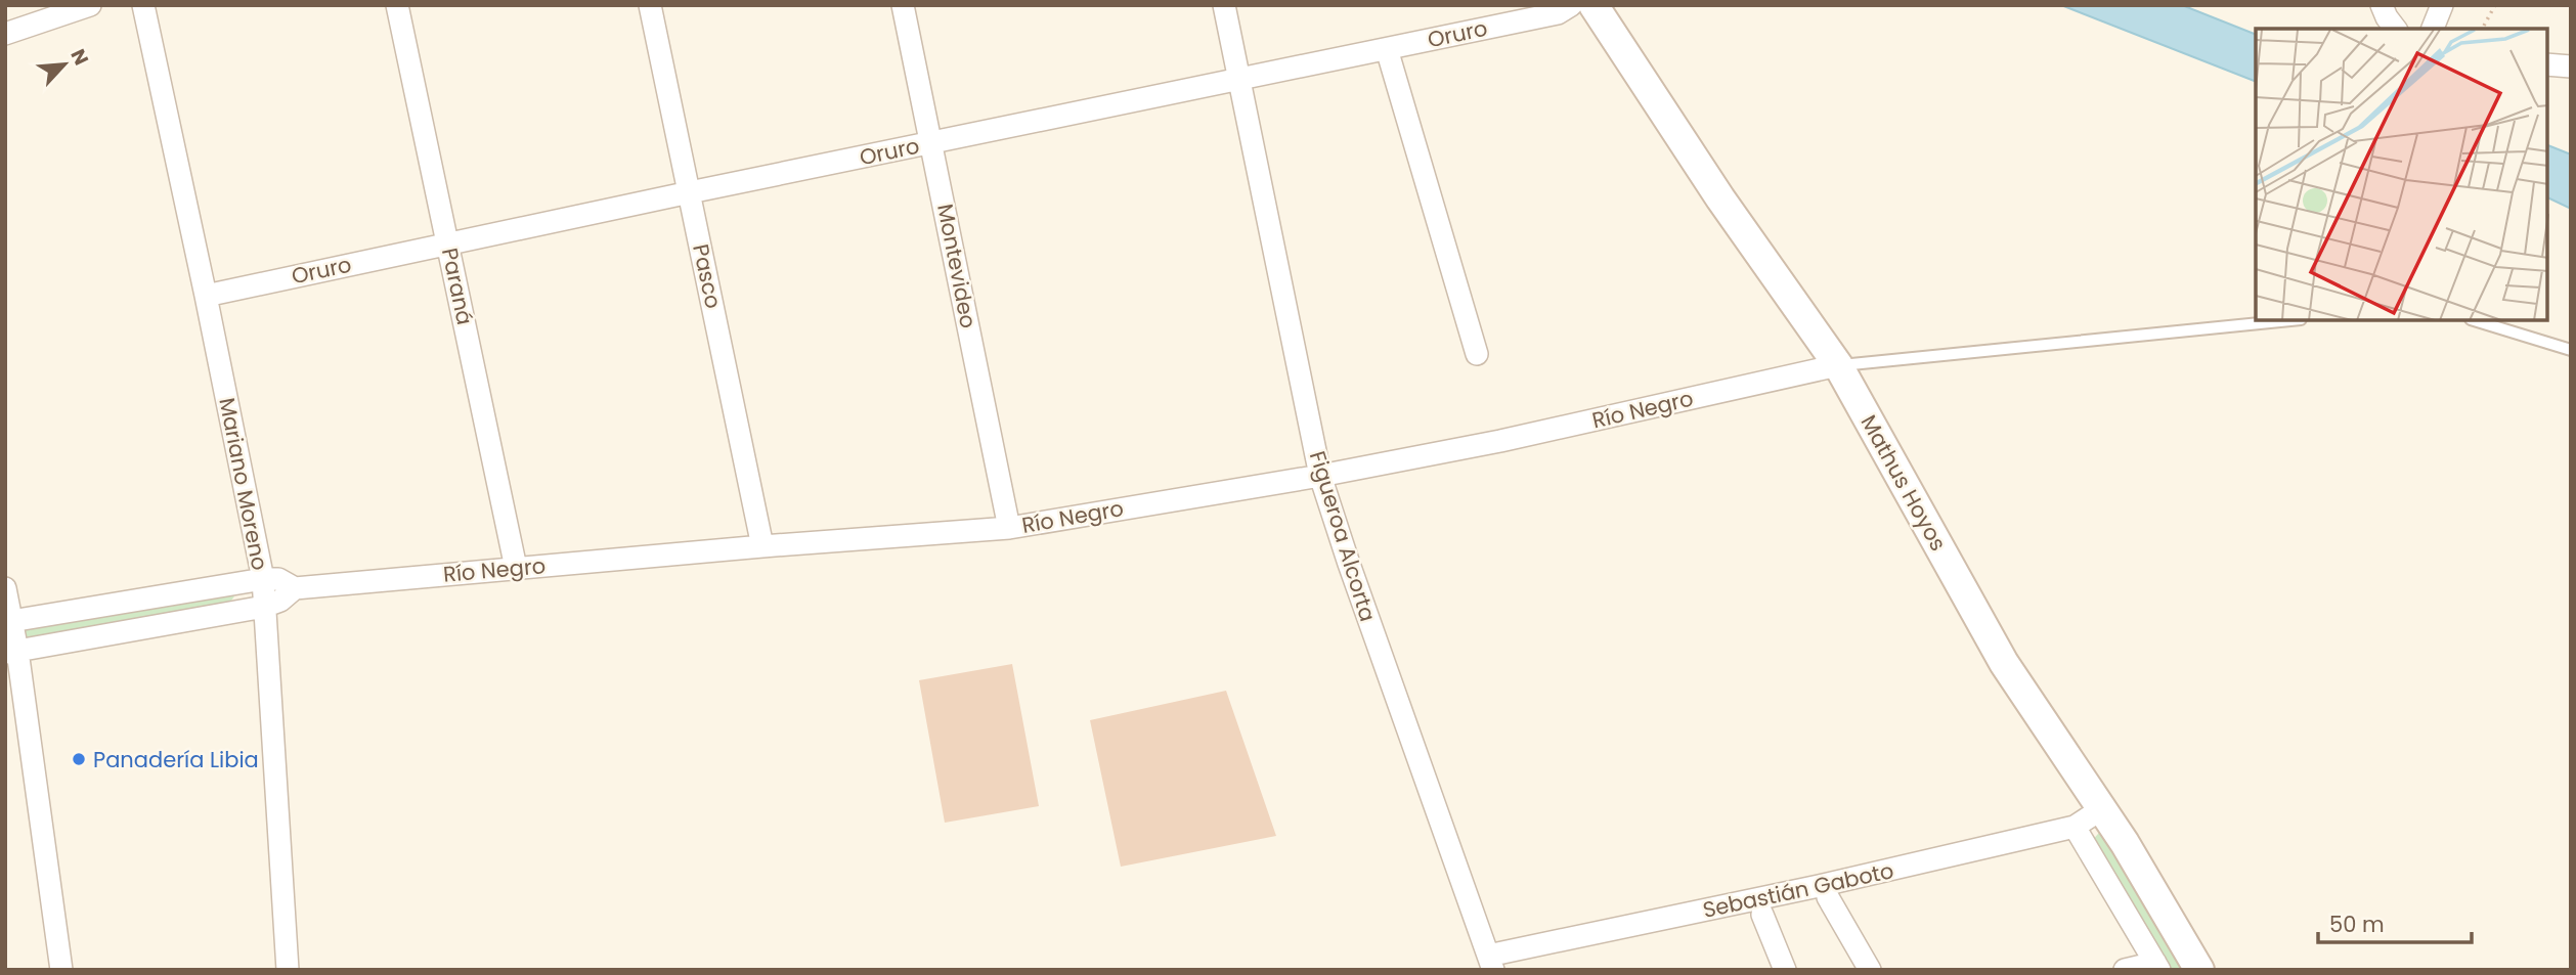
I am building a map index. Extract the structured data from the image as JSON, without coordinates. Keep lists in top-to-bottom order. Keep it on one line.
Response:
{"streets":{"main road":["Mathus Hoyos"],"street":["Oruro","Montevideo","Pasco","Paraná","Río Negro","Mariano Moreno","Figueroa Alcorta","Sebastián Gaboto"]},"crossings":[["Oruro","Montevideo"],["Oruro","Pasco"],["Oruro","Paraná"],["Oruro","Mariano Moreno"],["Oruro","Figueroa Alcorta"],["Montevideo","Río Negro"],["Pasco","Río Negro"],["Paraná","Río Negro"],["Río Negro","Mathus Hoyos"],["Río Negro","Mariano Moreno"],["Río Negro","Figueroa Alcorta"],["Mathus Hoyos","Sebastián Gaboto"],["Figueroa Alcorta","Sebastián Gaboto"]],"places":["Panadería Libia"],"scale_bar":"50 m","north":"top right"}
